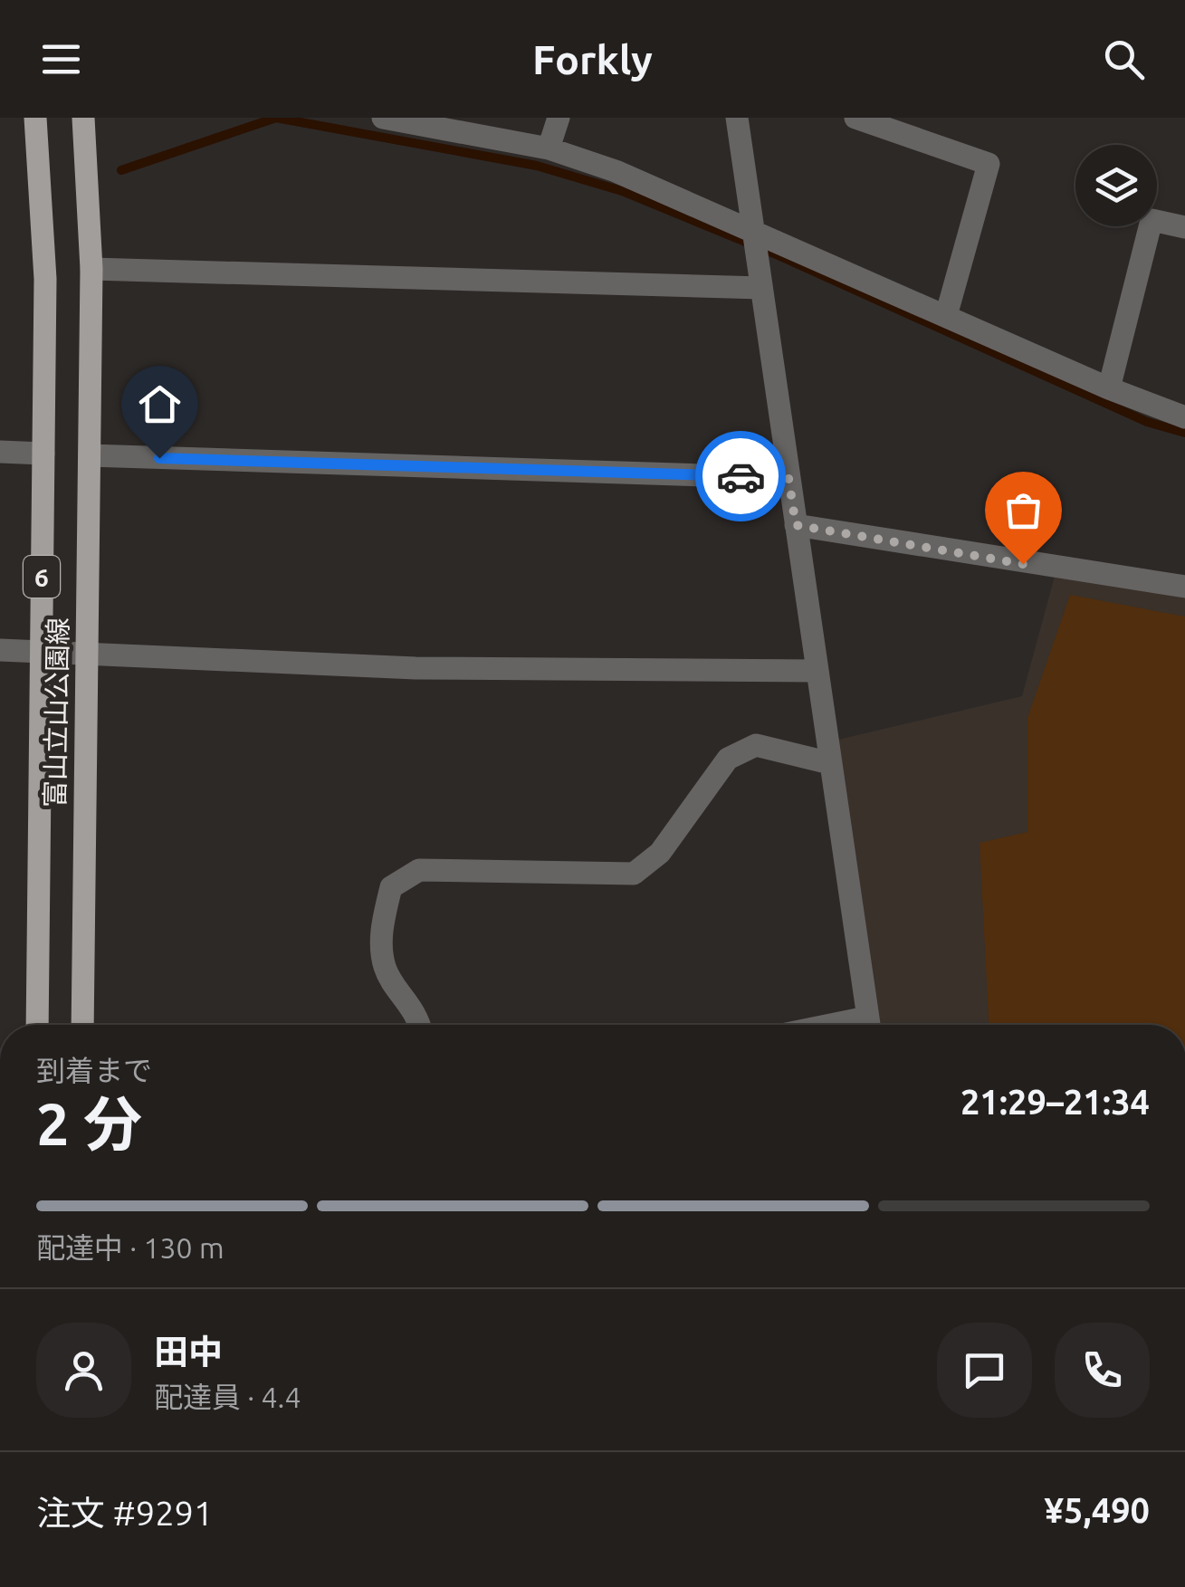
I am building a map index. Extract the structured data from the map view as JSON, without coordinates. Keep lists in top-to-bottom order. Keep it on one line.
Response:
{"streets":{"main road":["6","富山立山公園線"]},"page":{"header":"Forkly","heading":["2 分","到着まで","21:29–21:34"],"panel":["田中","配達員 · 4.4","注文 #9291","¥5,490"],"bar":"配達中 · 130 m"}}
